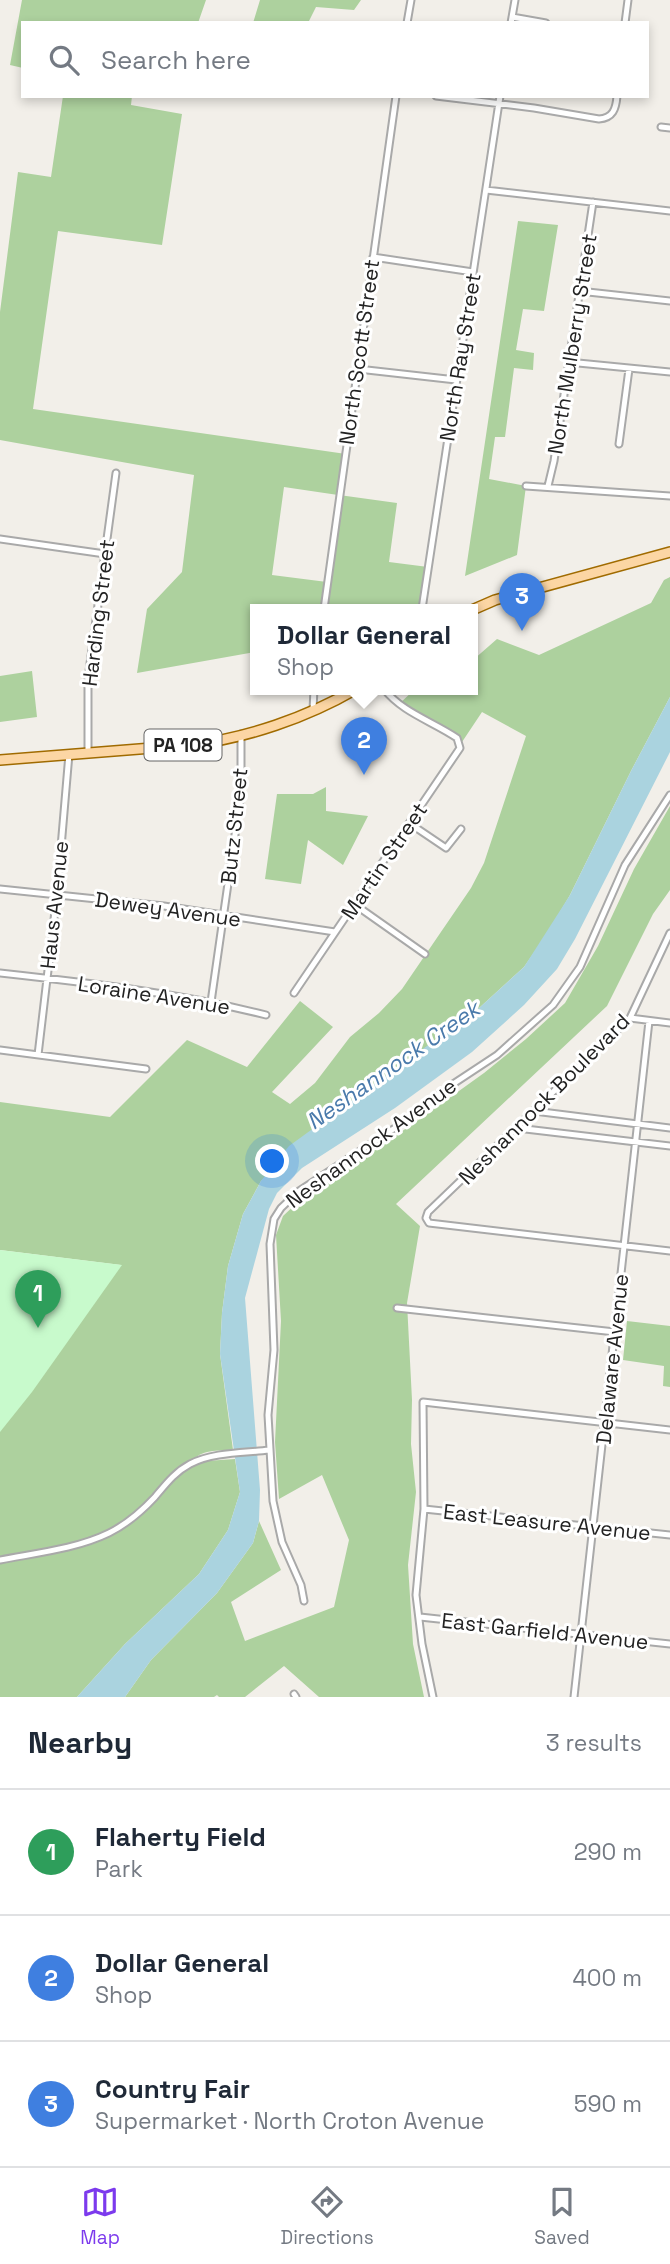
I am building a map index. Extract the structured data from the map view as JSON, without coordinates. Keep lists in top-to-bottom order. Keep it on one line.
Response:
{"streets":{"main road":["PA 108"],"street":["North Mulberry Street","North Scott Street","North Ray Street","Harding Street","Butz Street","Martin Street","Haus Avenue","Dewey Avenue","Loraine Avenue","Neshannock Boulevard","Neshannock Avenue","Delaware Avenue","East Leasure Avenue","East Garfield Avenue"]},"crossings":[["Harding Street","PA 108"],["PA 108","Butz Street"],["PA 108","Haus Avenue"],["Butz Street","Dewey Avenue"],["Butz Street","Loraine Avenue"],["Martin Street","Dewey Avenue"],["Haus Avenue","Dewey Avenue"],["Haus Avenue","Loraine Avenue"],["Neshannock Boulevard","Delaware Avenue"],["Delaware Avenue","East Leasure Avenue"],["Delaware Avenue","East Garfield Avenue"]],"water":["Neshannock Creek"],"page":{"search":"Search here","pins":["3","2","1"],"popup":["Dollar General","Shop"],"heading":["Nearby","3 results"],"list":[{"mark":"1","name":"Flaherty Field","note":"Park","value":"290 m"},{"mark":"2","name":"Dollar General","note":"Shop","value":"400 m"},{"mark":"3","name":"Country Fair","note":"Supermarket · North Croton Avenue","value":"590 m"}],"nav":["Map","Directions","Saved"]}}
